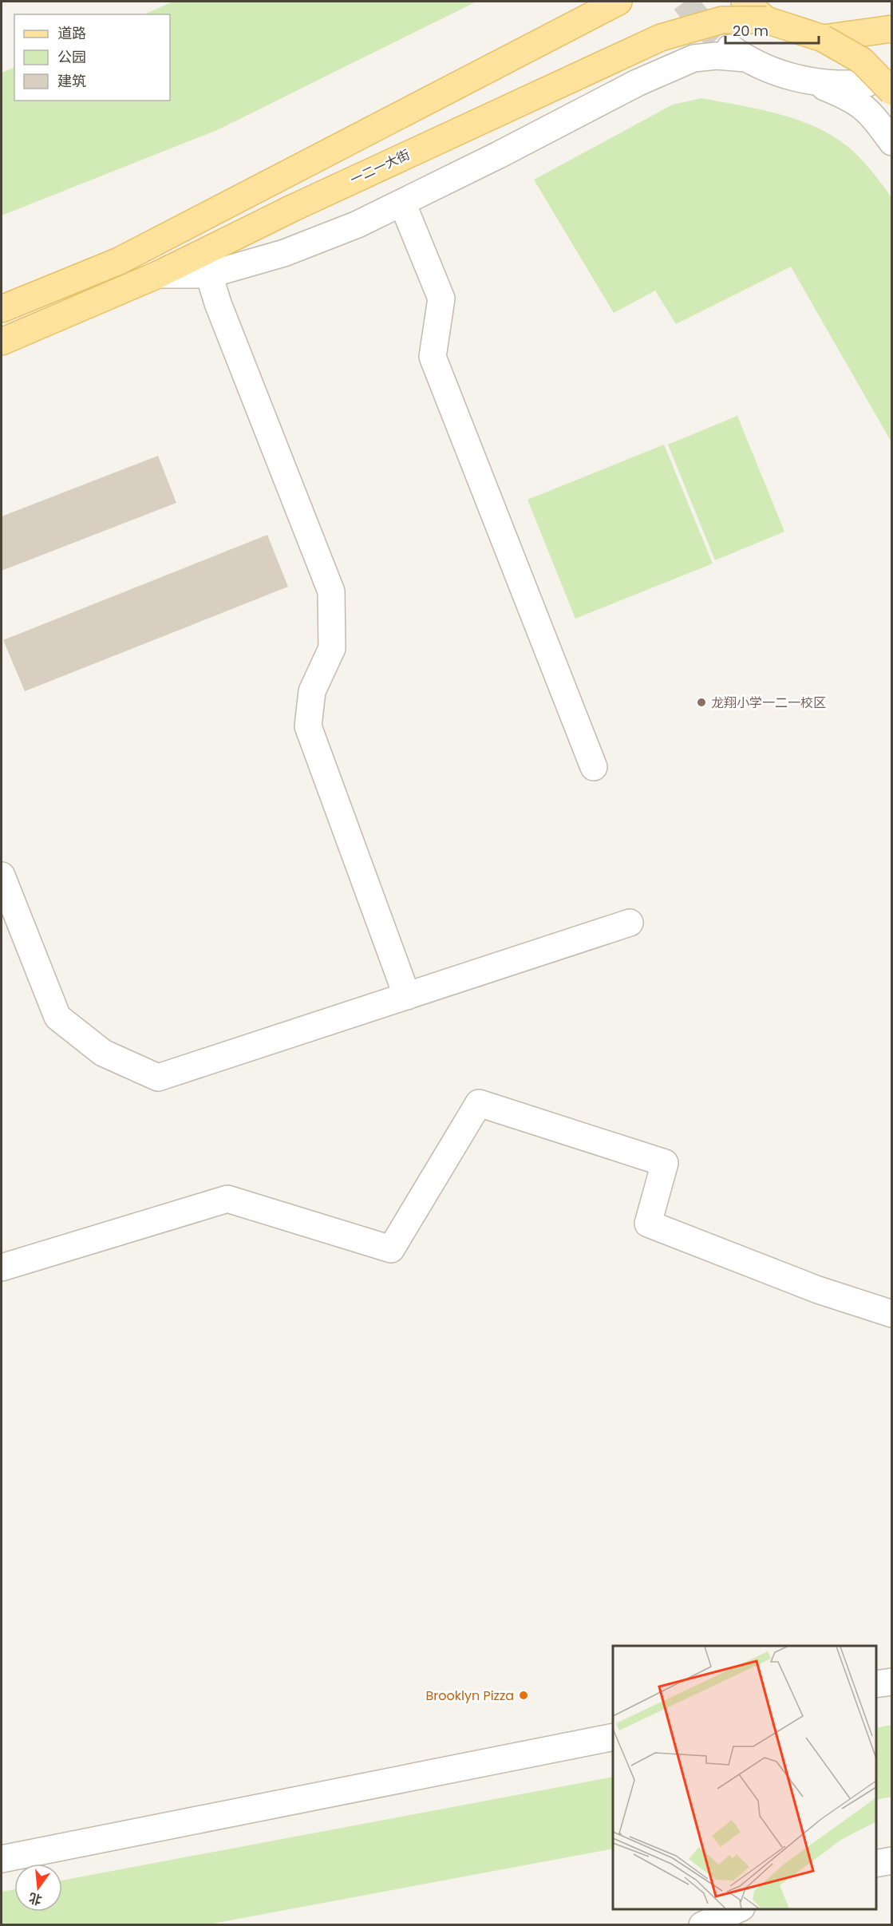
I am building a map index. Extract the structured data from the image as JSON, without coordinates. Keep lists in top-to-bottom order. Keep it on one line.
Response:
{"streets":{"main road":["一二一大街"]},"places":["龙翔小学一二一校区","Brooklyn Pizza"],"legend":["道路","公园","建筑"],"scale_bar":"20 m","north":"bottom"}
